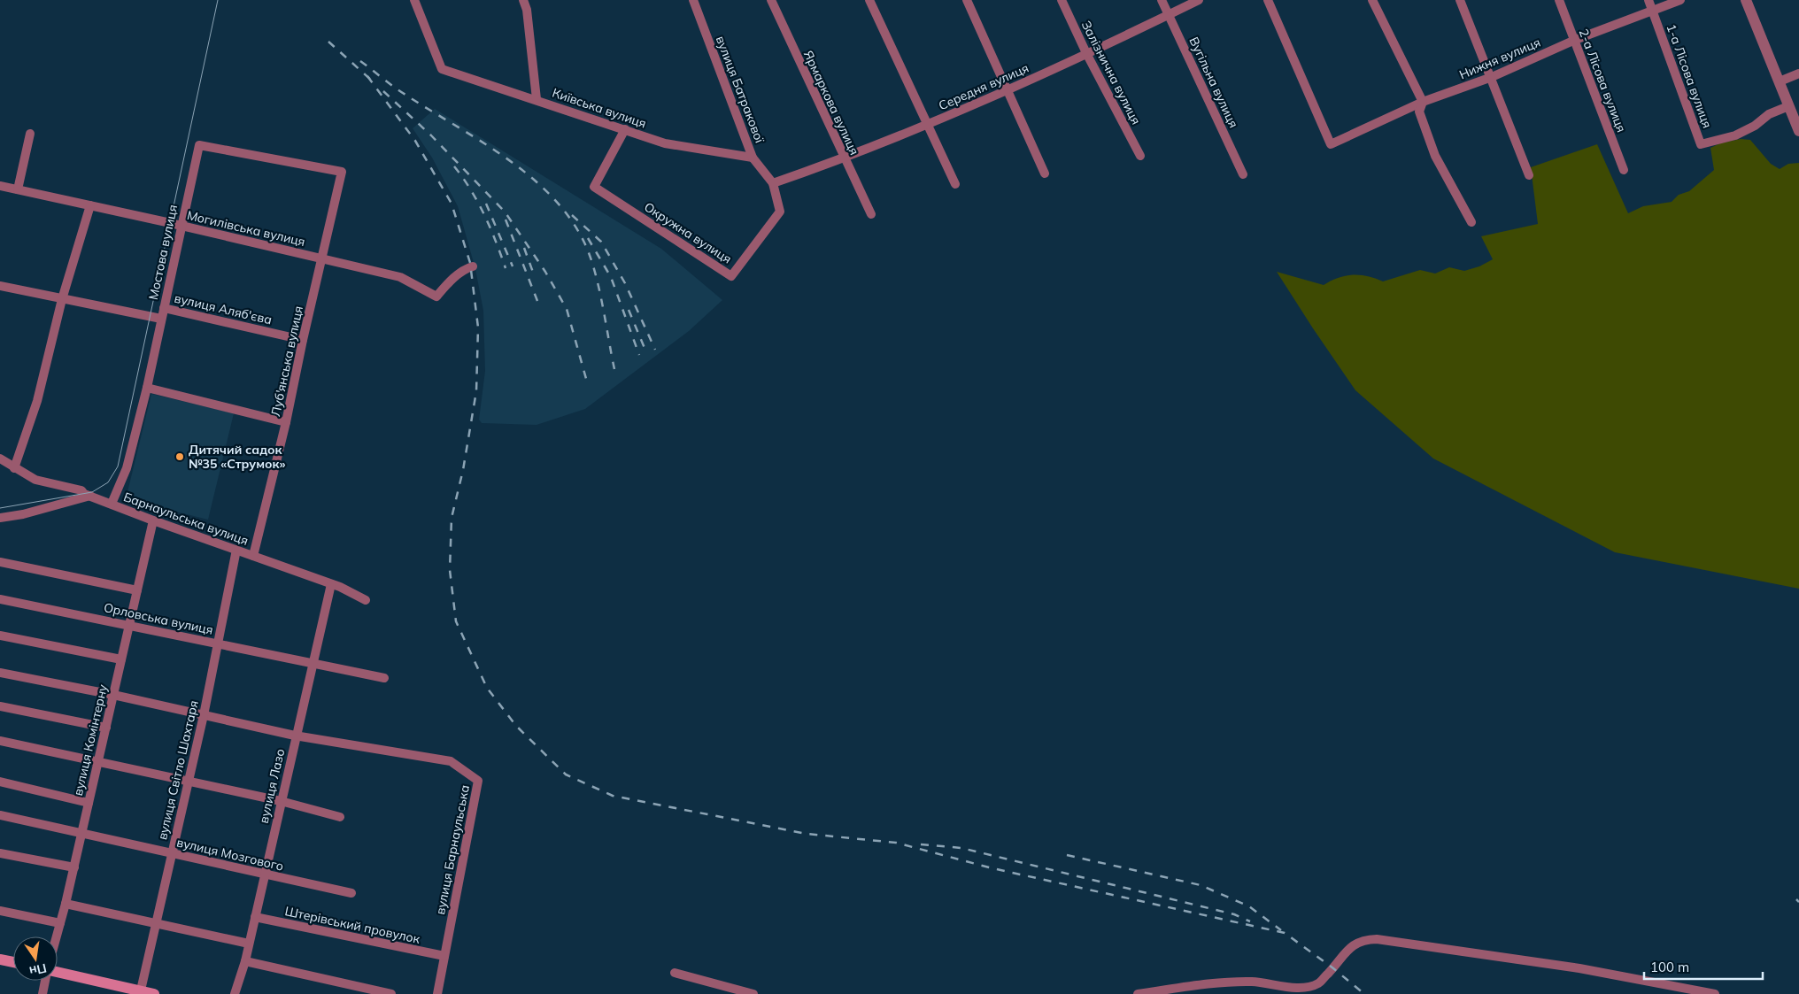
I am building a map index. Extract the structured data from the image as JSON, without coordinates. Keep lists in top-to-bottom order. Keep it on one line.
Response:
{"streets":{"street":["Нижня вулиця","Залізнична вулиця","1-а Лісова вулиця","2-а Лісова вулиця","Вугільна вулиця","Середня вулиця","вулиця Батракової","Ярмаркова вулиця","Київська вулиця","Могилівська вулиця","Окружна вулиця","Мостова вулиця","вулиця Аляб'єва","Луб'янська вулиця","Барнаульська вулиця","Орловська вулиця","вулиця Комінтерну","вулиця Світло Шахтаря","вулиця Лазо","вулиця Барнаульська","вулиця Мозгового","Штерівський провулок"]},"crossings":[["Нижня вулиця","1-а Лісова вулиця"],["Нижня вулиця","2-а Лісова вулиця"],["Залізнична вулиця","Середня вулиця"],["Вугільна вулиця","Середня вулиця"],["Середня вулиця","вулиця Батракової"],["Середня вулиця","Ярмаркова вулиця"],["Середня вулиця","Окружна вулиця"],["вулиця Батракової","Київська вулиця"],["вулиця Батракової","Окружна вулиця"],["Київська вулиця","Окружна вулиця"],["Могилівська вулиця","Мостова вулиця"],["Могилівська вулиця","Луб'янська вулиця"],["Мостова вулиця","вулиця Аляб'єва"],["Мостова вулиця","Луб'янська вулиця"],["Мостова вулиця","Барнаульська вулиця"],["вулиця Аляб'єва","Луб'янська вулиця"],["Луб'янська вулиця","Барнаульська вулиця"],["Барнаульська вулиця","вулиця Комінтерну"],["Барнаульська вулиця","вулиця Світло Шахтаря"],["Барнаульська вулиця","вулиця Лазо"],["Орловська вулиця","вулиця Комінтерну"],["Орловська вулиця","вулиця Світло Шахтаря"],["Орловська вулиця","вулиця Лазо"],["вулиця Комінтерну","вулиця Мозгового"],["вулиця Світло Шахтаря","вулиця Мозгового"],["вулиця Лазо","вулиця Барнаульська"],["вулиця Лазо","вулиця Мозгового"],["вулиця Лазо","Штерівський провулок"],["вулиця Барнаульська","Штерівський провулок"]],"places":["Дитячий садок №35 «Струмок»"],"scale_bar":"100 m","north":"bottom"}
